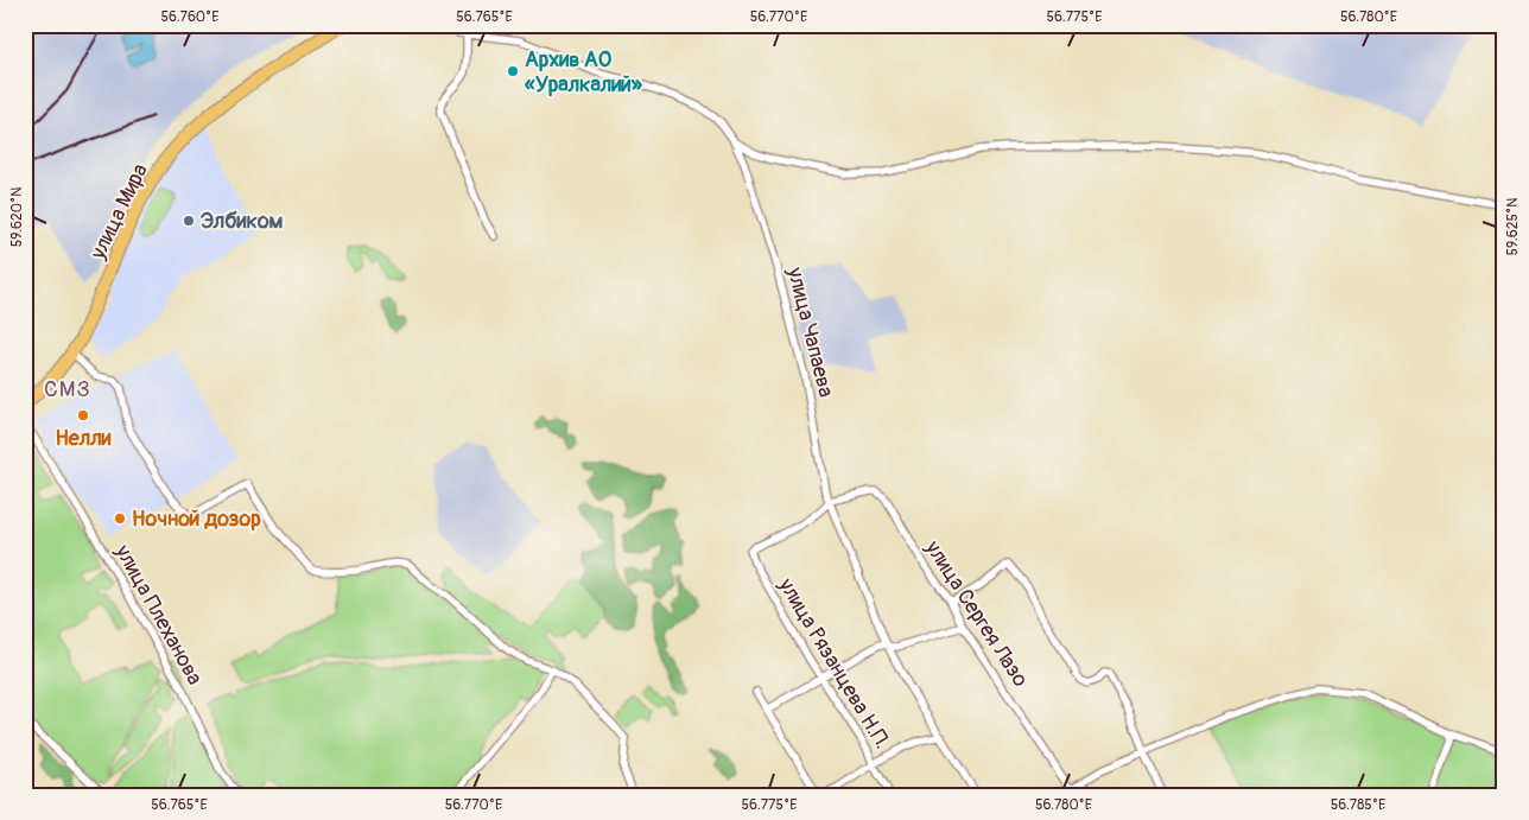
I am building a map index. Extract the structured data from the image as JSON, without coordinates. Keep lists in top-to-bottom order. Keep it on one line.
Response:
{"streets":{"highway":["улица Мира"],"street":["улица Чапаева","улица Сергея Лазо","улица Плеханова","улица Рязанцева Н.П."]},"crossings":[["улица Чапаева","улица Сергея Лазо"],["улица Чапаева","улица Рязанцева Н.П."],["улица Сергея Лазо","улица Рязанцева Н.П."]],"districts":["СМЗ"],"places":["Архив АО «Уралкалий»","Элбиком","Нелли","Ночной дозор"],"coordinates":["56.760°E","56.765°E","56.770°E","56.775°E","56.780°E","59.620°N","59.625°N","56.785°E"]}
